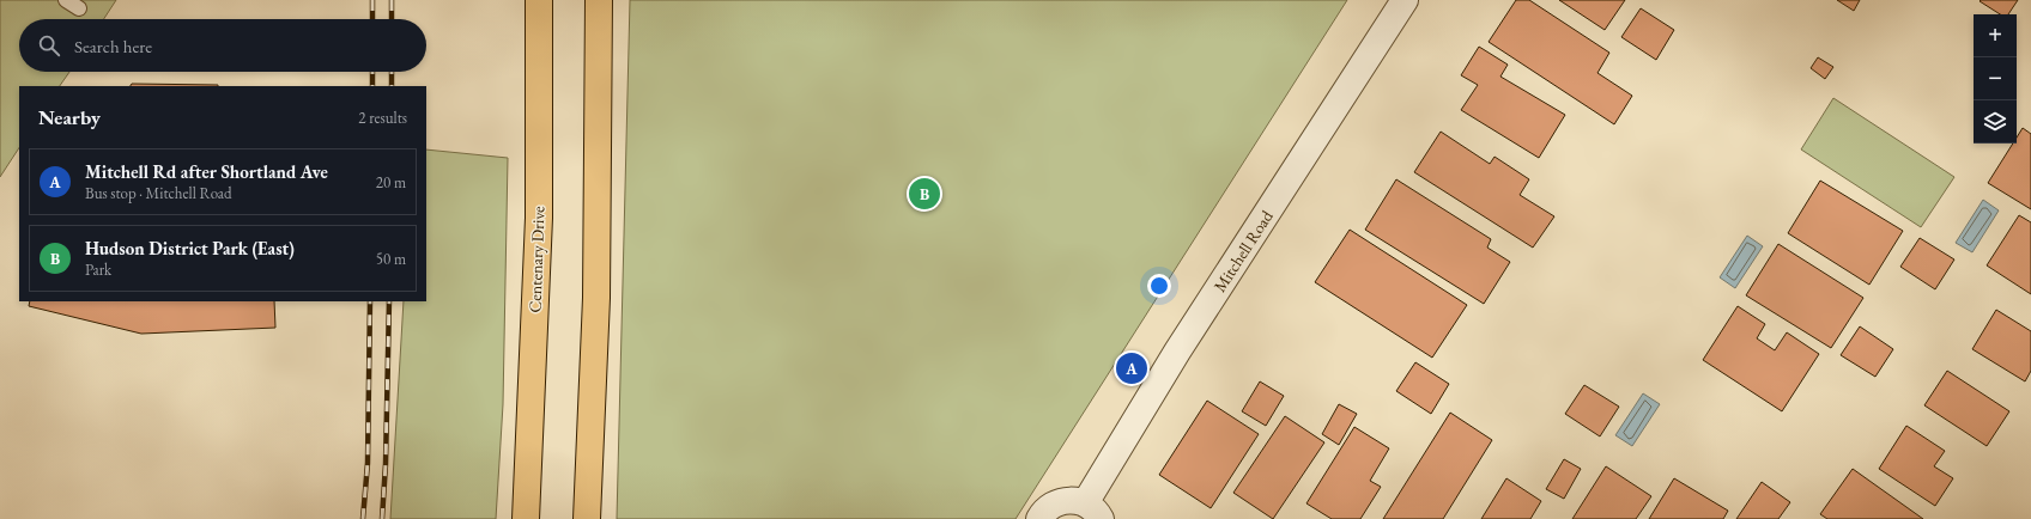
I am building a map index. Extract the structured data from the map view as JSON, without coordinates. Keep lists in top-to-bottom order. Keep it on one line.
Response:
{"streets":{"highway":["Centenary Drive"],"street":["Mitchell Road"]},"page":{"map_buttons":["+","−"],"search":"Search here","heading":["Nearby","2 results"],"list":[{"mark":"A","name":"Mitchell Rd after Shortland Ave","note":"Bus stop · Mitchell Road","value":"20 m"},{"mark":"B","name":"Hudson District Park (East)","note":"Park","value":"50 m"}],"pins":["B","A"]}}
